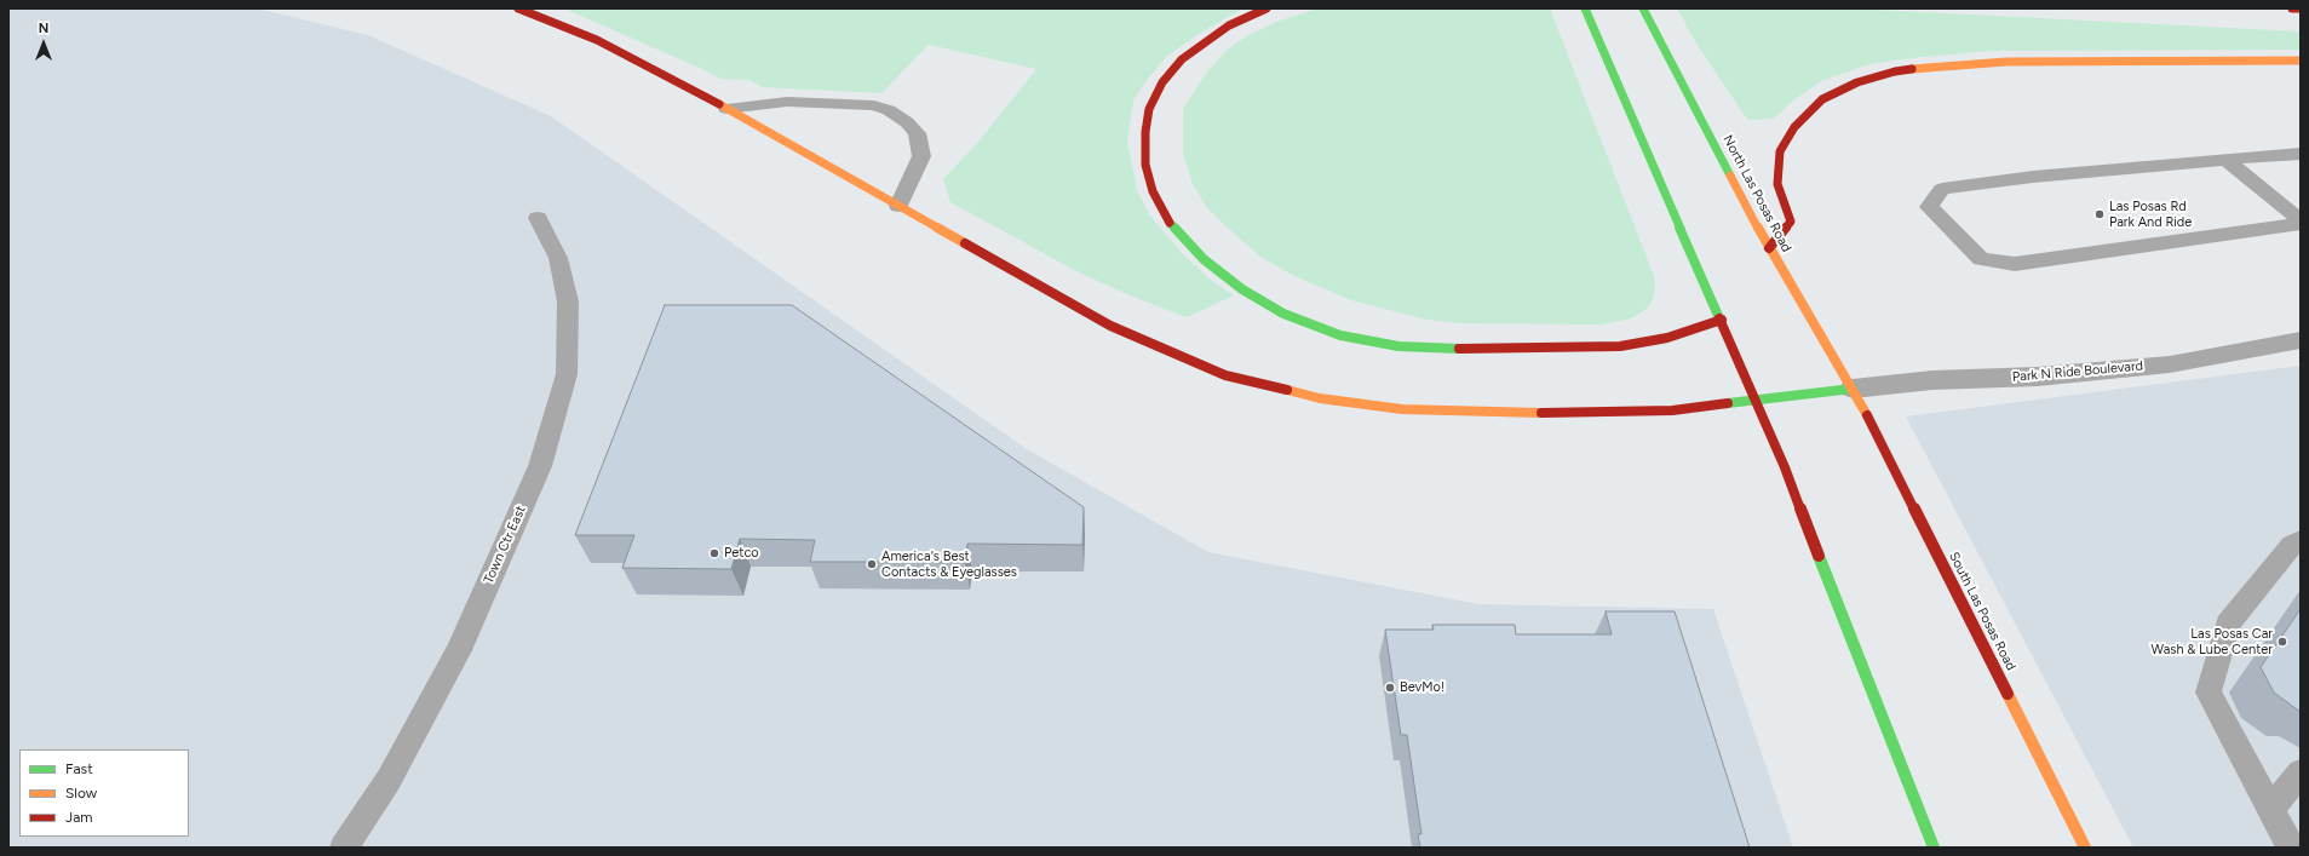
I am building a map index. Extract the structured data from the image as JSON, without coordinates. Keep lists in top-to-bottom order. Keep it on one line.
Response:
{"streets":{"main road":["North Las Posas Road","South Las Posas Road"],"street":["Park N Ride Boulevard"],"lane":["Town Ctr East"]},"crossings":[["North Las Posas Road","Park N Ride Boulevard"],["North Las Posas Road","South Las Posas Road"],["Park N Ride Boulevard","South Las Posas Road"]],"places":["Las Posas Rd Park And Ride","Petco","America's Best Contacts & Eyeglasses","Las Posas Car Wash & Lube Center","BevMo!"],"legend":["Fast","Slow","Jam"],"north":"top"}
